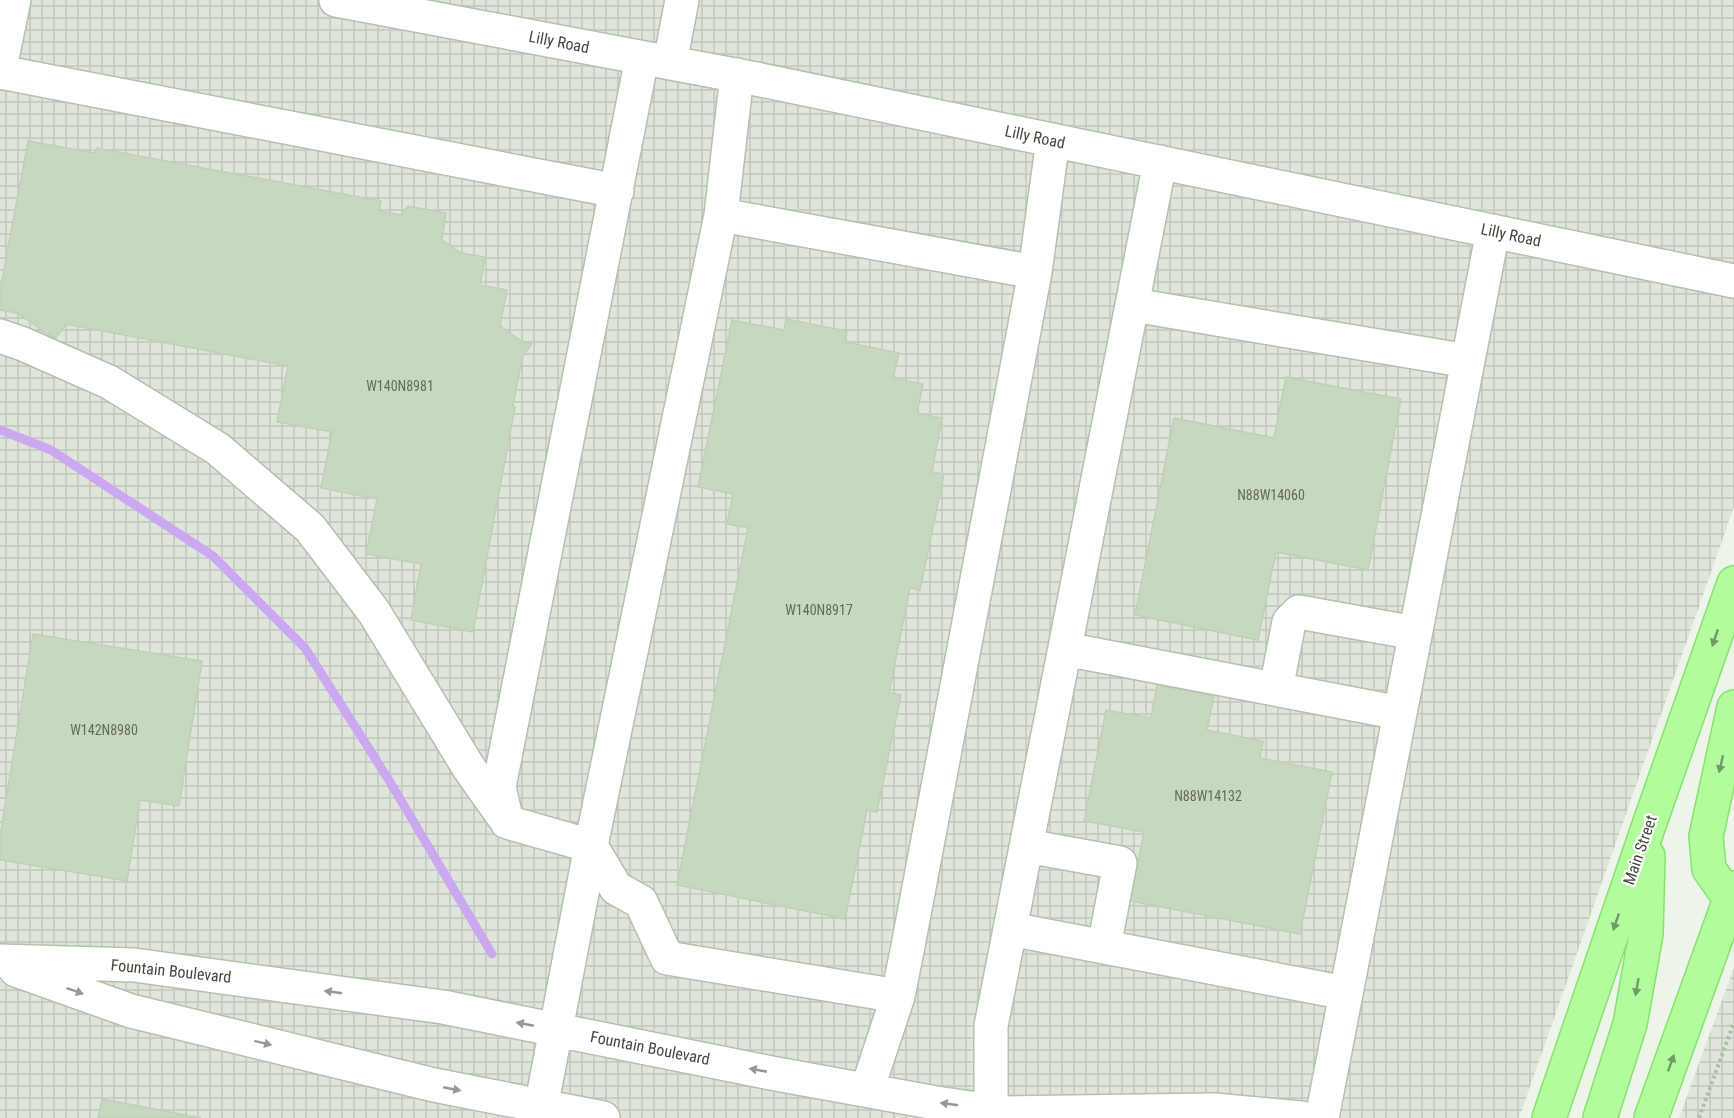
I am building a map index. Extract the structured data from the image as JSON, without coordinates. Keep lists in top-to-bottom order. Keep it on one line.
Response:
{"streets":{"main road":["Main Street"],"street":["Lilly Road","Fountain Boulevard"]},"house_numbers":["W140N8981","N88W14060","W140N8917","W142N8980","N88W14132"]}
